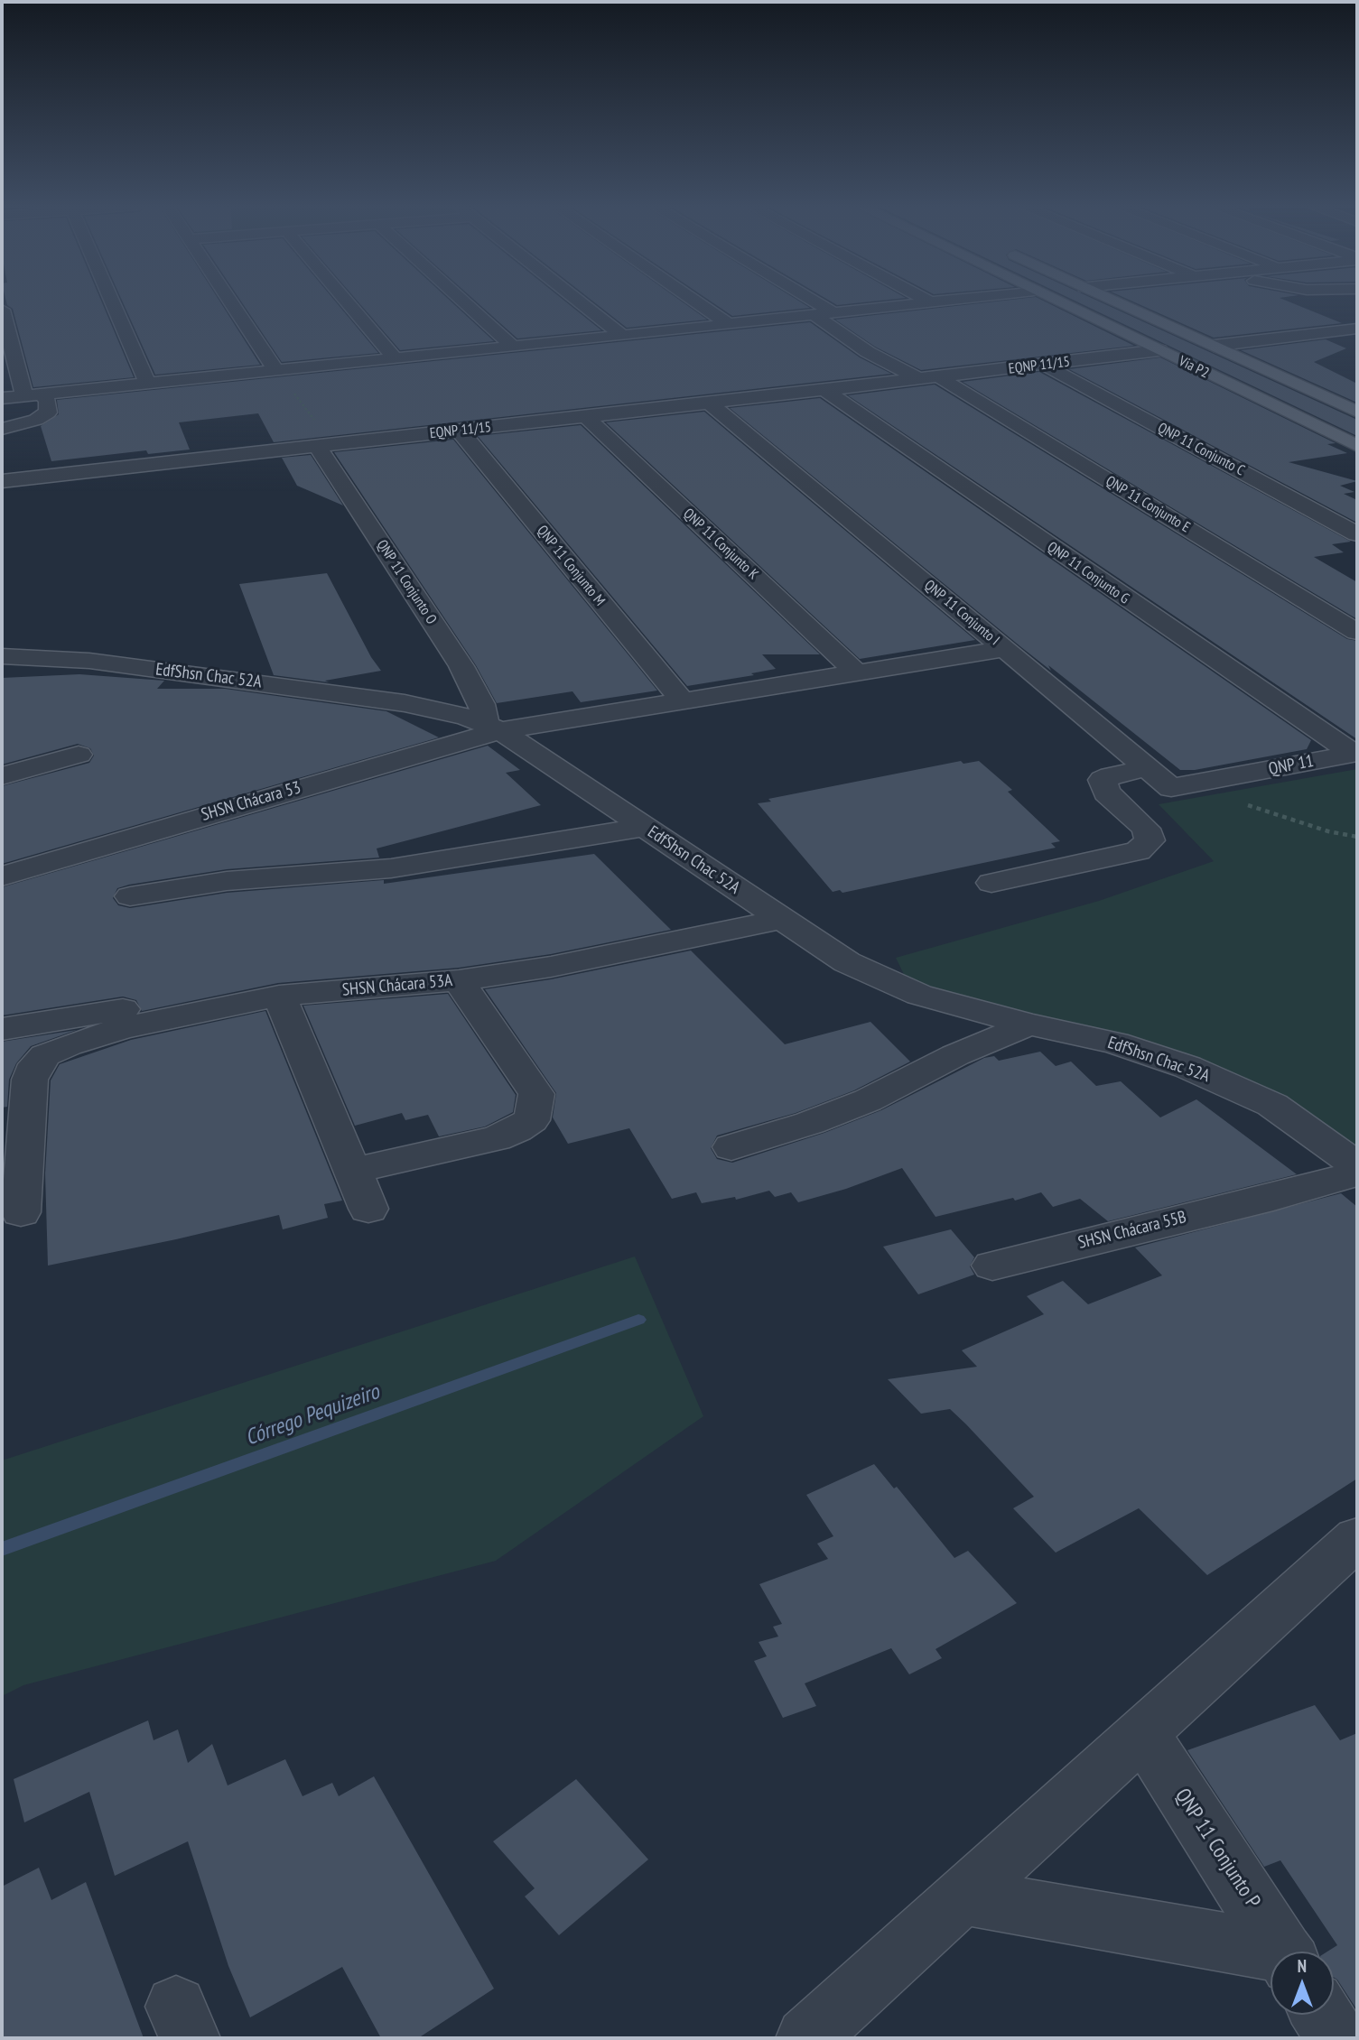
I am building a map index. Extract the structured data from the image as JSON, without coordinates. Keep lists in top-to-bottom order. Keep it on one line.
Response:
{"streets":{"main road":["Via P2"],"street":["EQNP 11/15","QNP 11 Conjunto C","QNP 11 Conjunto E","QNP 11 Conjunto K","QNP 11 Conjunto M","QNP 11 Conjunto G","QNP 11 Conjunto O","QNP 11 Conjunto I","EdfShsn Chac 52A","QNP 11","SHSN Chácara 53","SHSN Chácara 53A","SHSN Chácara 55B","QNP 11 Conjunto P"]},"crossings":[["EQNP 11/15","Via P2"],["EQNP 11/15","QNP 11 Conjunto C"],["EQNP 11/15","QNP 11 Conjunto E"],["EQNP 11/15","QNP 11 Conjunto K"],["EQNP 11/15","QNP 11 Conjunto M"],["EQNP 11/15","QNP 11 Conjunto G"],["EQNP 11/15","QNP 11 Conjunto O"],["EQNP 11/15","QNP 11 Conjunto I"],["QNP 11 Conjunto K","SHSN Chácara 53"],["QNP 11 Conjunto M","SHSN Chácara 53"],["QNP 11 Conjunto G","QNP 11"],["QNP 11 Conjunto O","EdfShsn Chac 52A"],["QNP 11 Conjunto O","SHSN Chácara 53"],["QNP 11 Conjunto I","QNP 11"],["QNP 11 Conjunto I","SHSN Chácara 53"],["EdfShsn Chac 52A","SHSN Chácara 53"],["EdfShsn Chac 52A","SHSN Chácara 53A"]],"water":["Córrego Pequizeiro"],"north":"top"}
